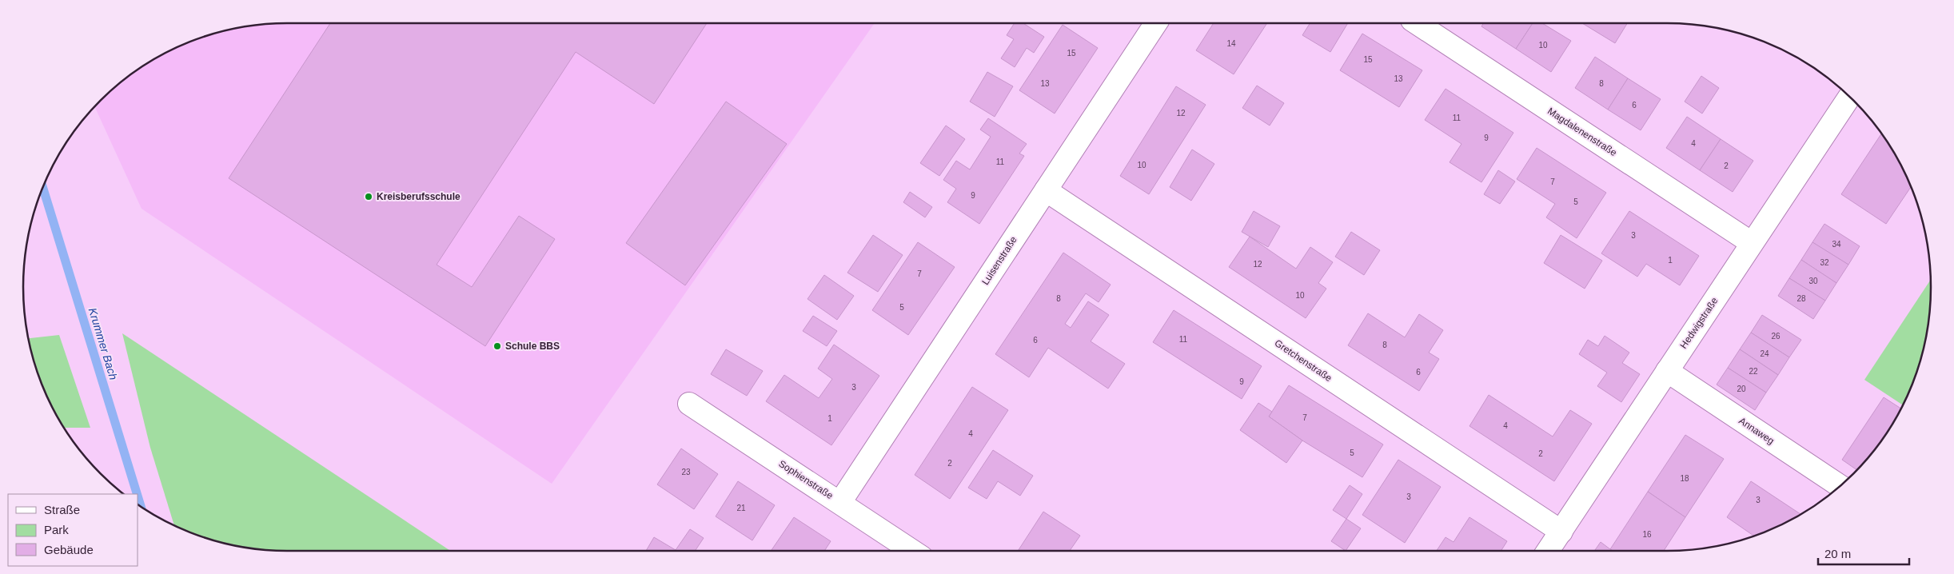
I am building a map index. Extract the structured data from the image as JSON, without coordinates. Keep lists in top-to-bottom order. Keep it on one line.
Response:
{"streets":{"street":["Magdalenenstraße","Luisenstraße","Hedwigstraße","Gretchenstraße","Annaweg","Sophienstraße"]},"crossings":[["Magdalenenstraße","Hedwigstraße"],["Luisenstraße","Gretchenstraße"],["Luisenstraße","Sophienstraße"],["Hedwigstraße","Gretchenstraße"],["Hedwigstraße","Annaweg"]],"water":["Krummer Bach"],"places":["Kreisberufsschule","Schule BBS"],"house_numbers":["14","10","15","15","13","13","8","6","12","11","9","4","11","10","2","7","9","5","3","34","1","32","12","7","30","10","8","28","5","26","11","6","8","24","22","6","9","3","20","7","1","4","4","5","2","2","23","18","3","3","21","16"],"legend":["Straße","Park","Gebäude"],"scale_bar":"20 m"}
